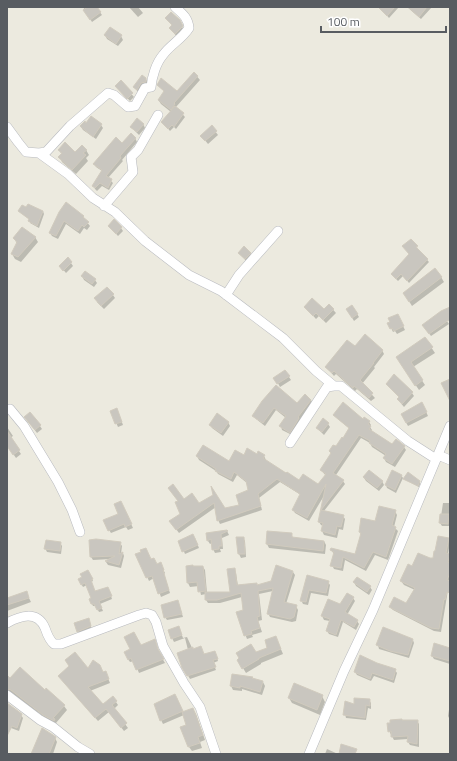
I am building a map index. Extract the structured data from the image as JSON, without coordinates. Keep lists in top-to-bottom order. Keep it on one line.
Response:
{"scale_bar":"100 m"}
